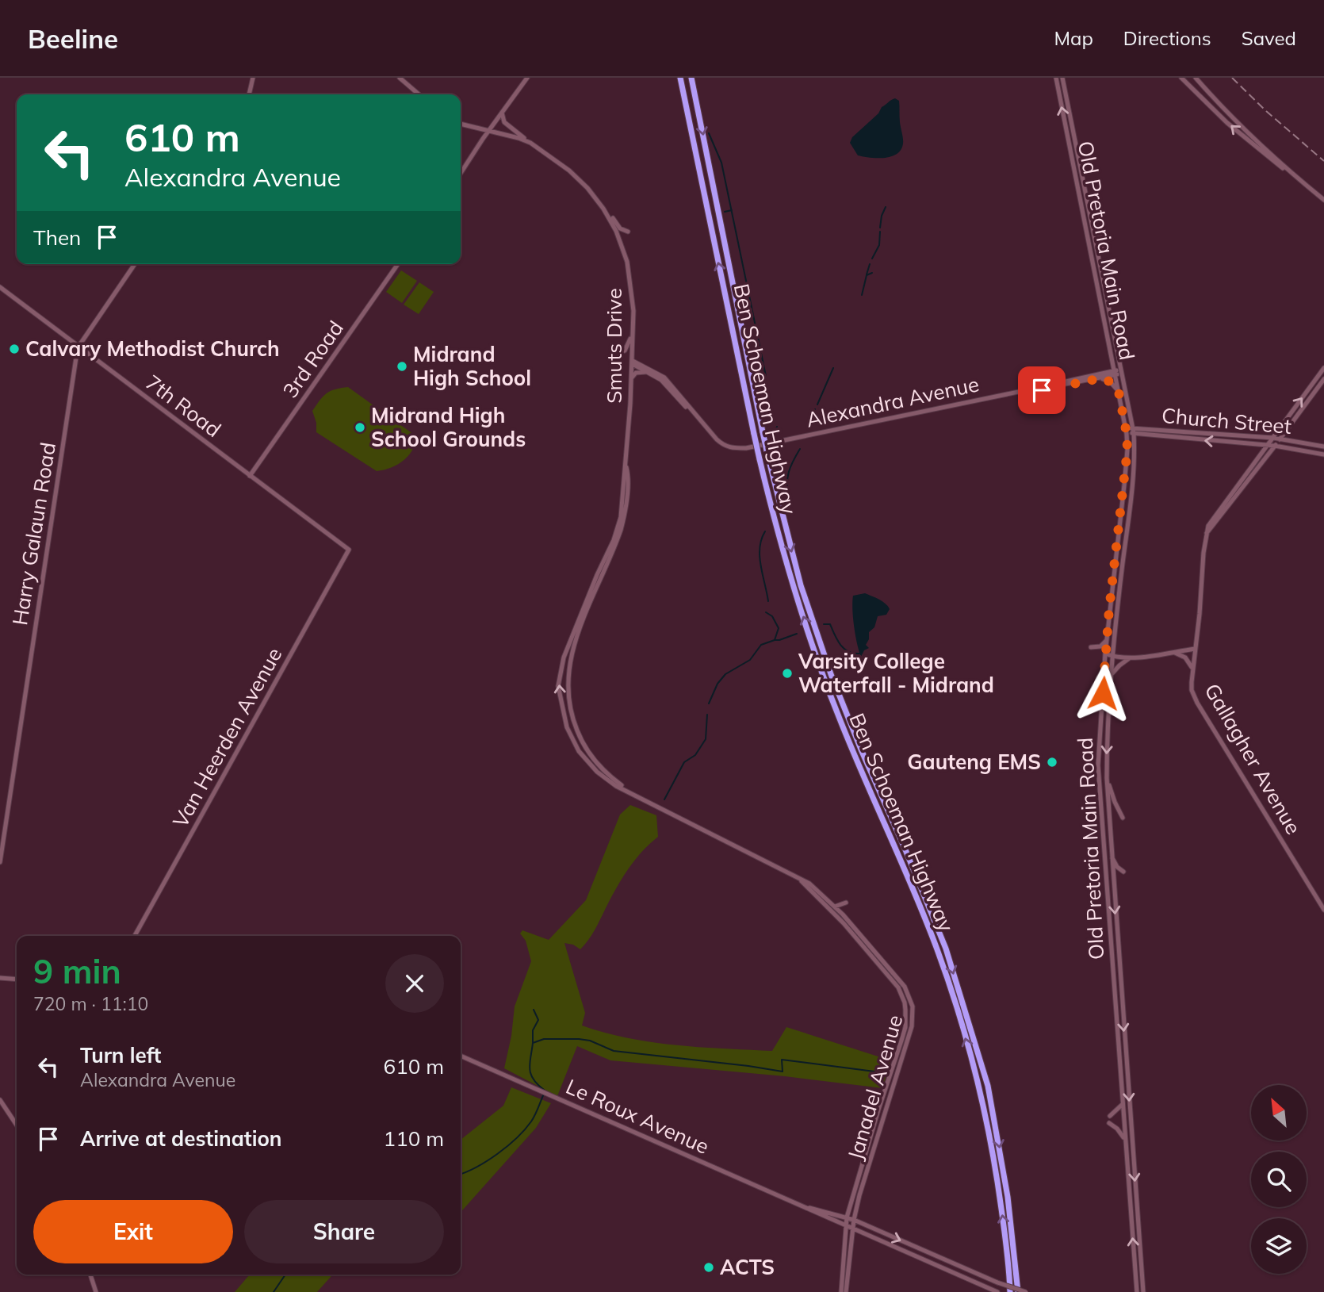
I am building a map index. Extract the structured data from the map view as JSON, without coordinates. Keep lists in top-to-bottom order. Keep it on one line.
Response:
{"streets":{"highway":["Ben Schoeman Highway"],"main road":["Old Pretoria Main Road","Smuts Drive","3rd Road","Alexandra Avenue","7th Road","Church Street","Harry Galaun Road","Van Heerden Avenue","Gallagher Avenue","Janadel Avenue","Le Roux Avenue"]},"crossings":[["Old Pretoria Main Road","Alexandra Avenue"],["Old Pretoria Main Road","Church Street"],["Smuts Drive","Alexandra Avenue"],["Smuts Drive","Janadel Avenue"],["3rd Road","7th Road"],["7th Road","Harry Galaun Road"],["7th Road","Van Heerden Avenue"],["Janadel Avenue","Le Roux Avenue"]],"places":["Calvary Methodist Church","Midrand High School","Midrand High School Grounds","Varsity College Waterfall - Midrand","Gauteng EMS","ACTS"],"north":"top left","page":{"header":"Beeline","nav":["Map","Directions","Saved"],"turn":["610 m","Alexandra Avenue"],"then":"Then","heading":["9 min","720 m · 11:10"],"list":[{"name":"Turn left","note":"Alexandra Avenue","value":"610 m"},{"name":"Arrive at destination","value":"110 m"}],"buttons":["Exit","Share"]}}
